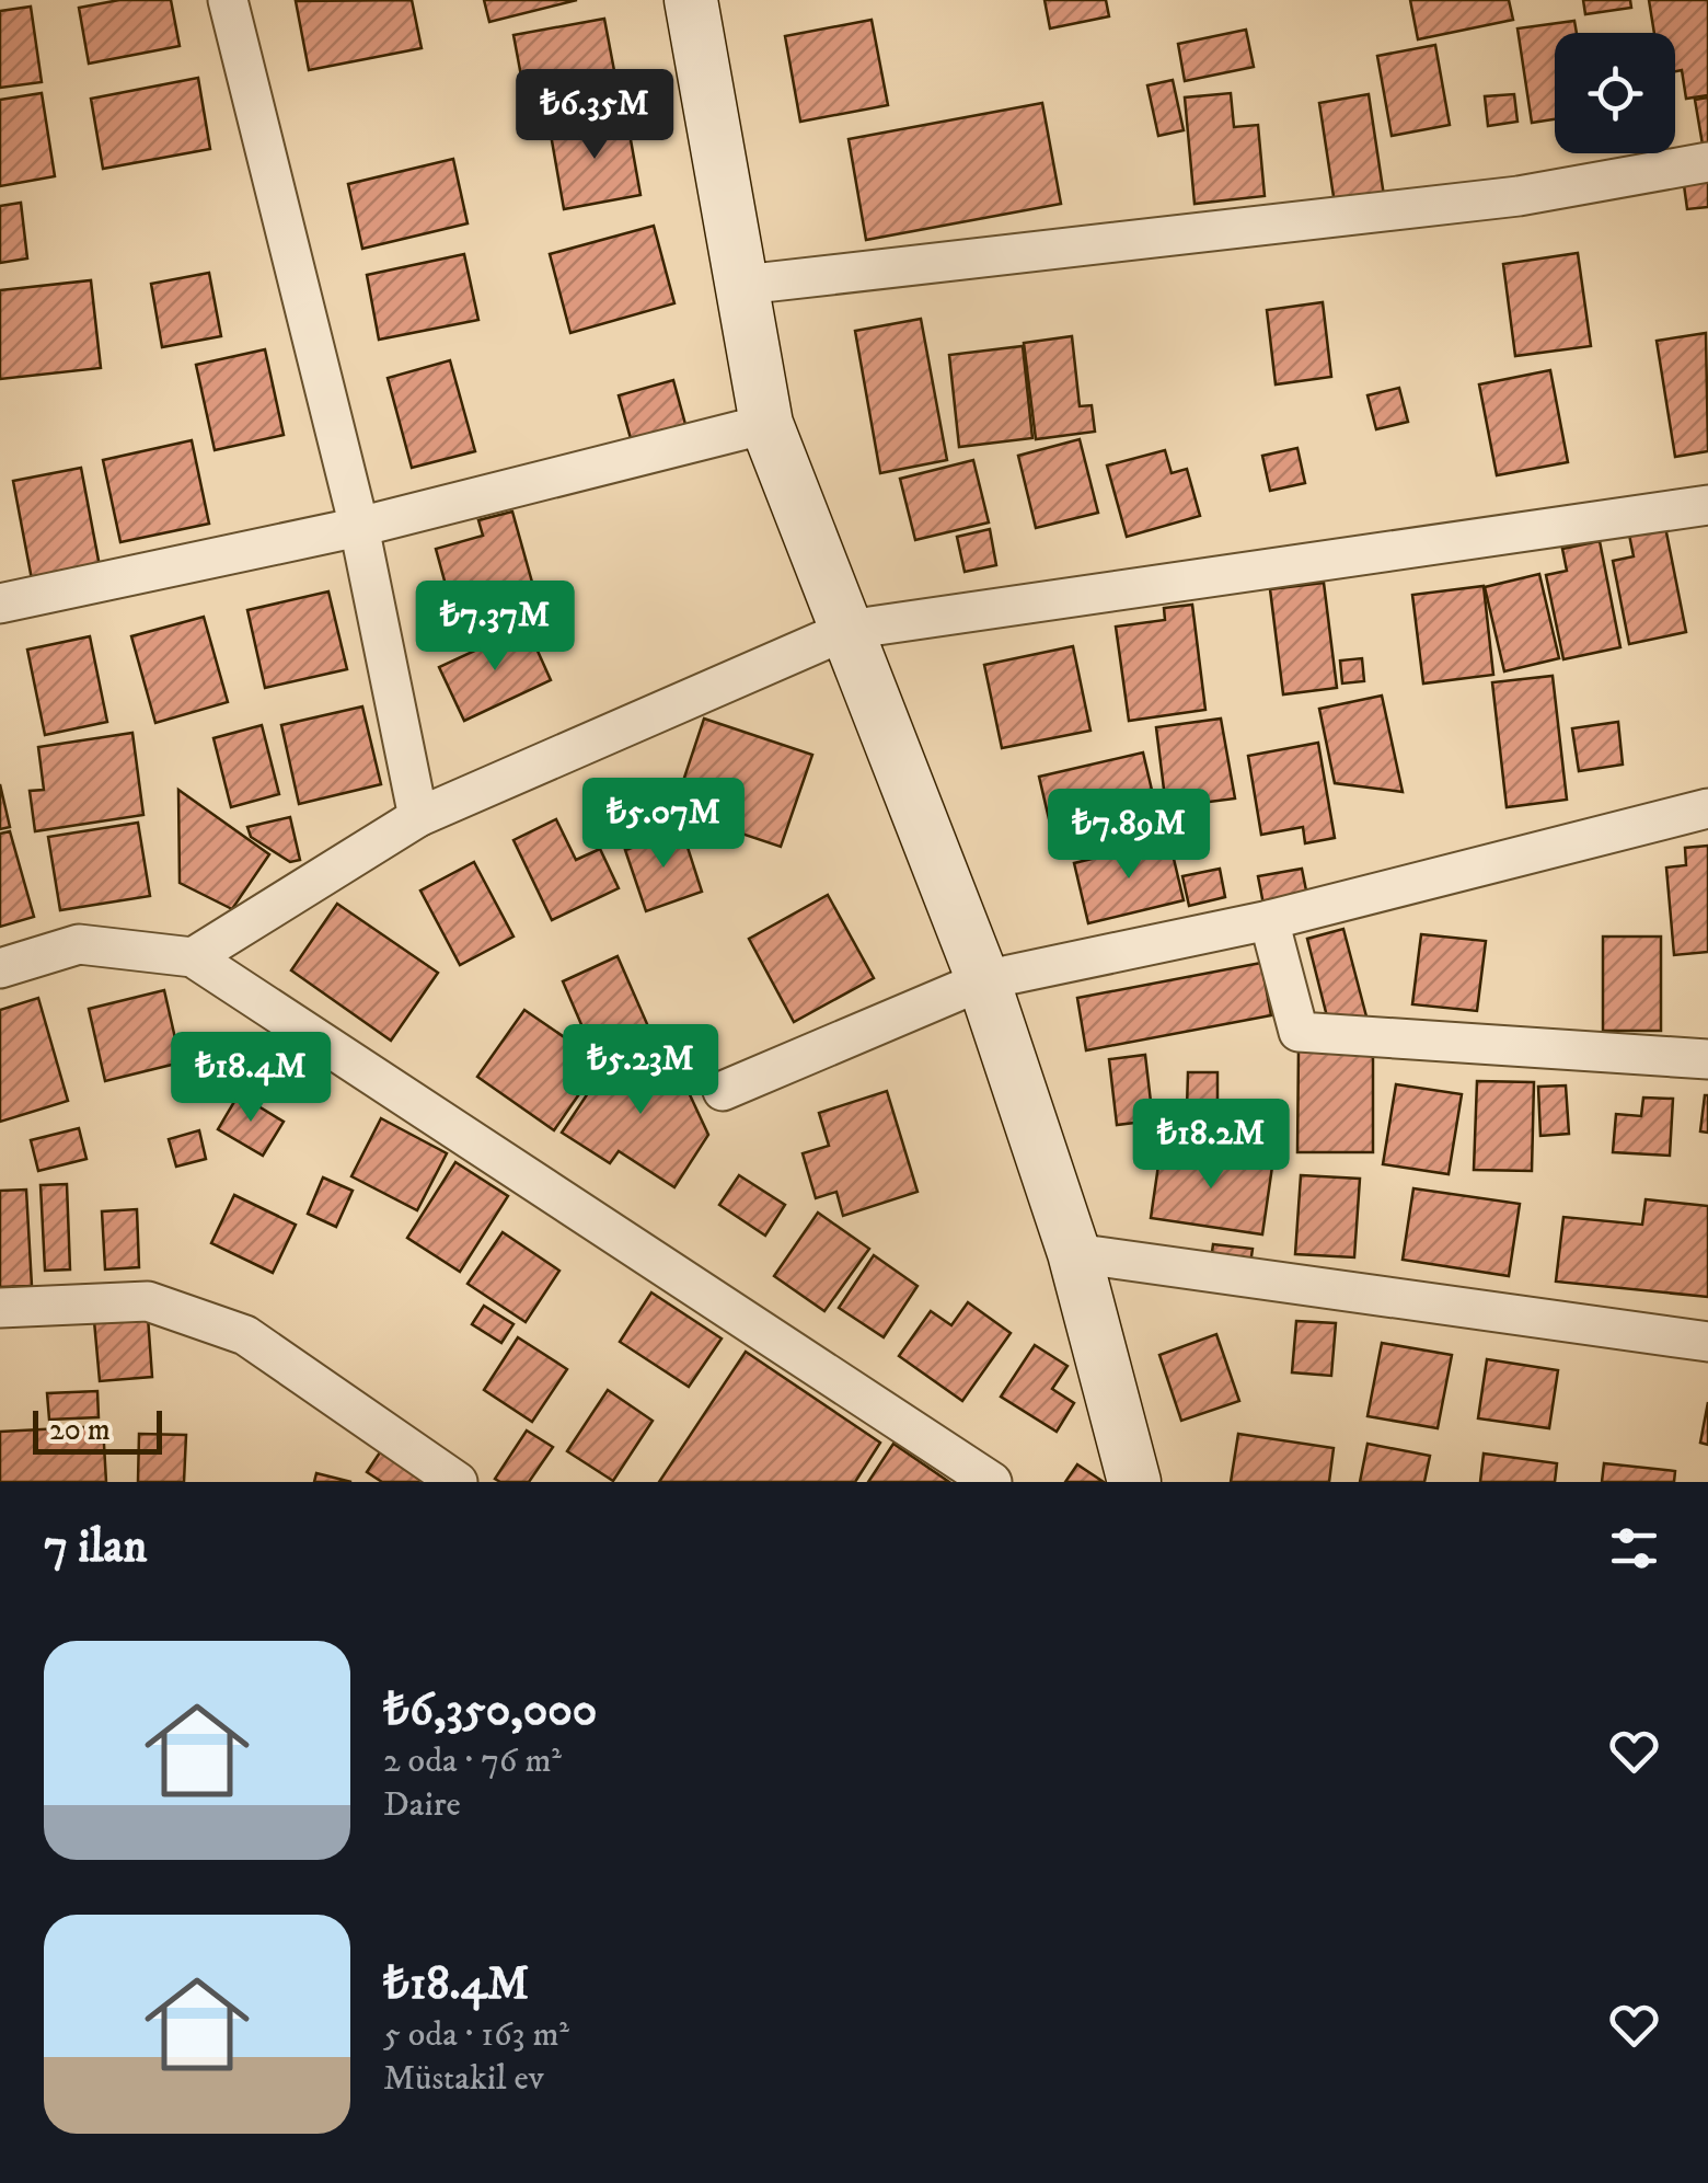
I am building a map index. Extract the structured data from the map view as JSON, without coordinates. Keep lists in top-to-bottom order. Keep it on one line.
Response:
{"scale_bar":"20 m","page":{"price":["₺6.35M","₺7.37M","₺5.07M","₺7.89M","₺5.23M","₺18.4M","₺18.2M"],"scale":"20 m","heading":"7 ilan","list":[{"name":"₺6,350,000","note":"2 oda · 76 m² · Daire"},{"name":"₺18.4M","note":"5 oda · 163 m² · Müstakil ev"}]}}
